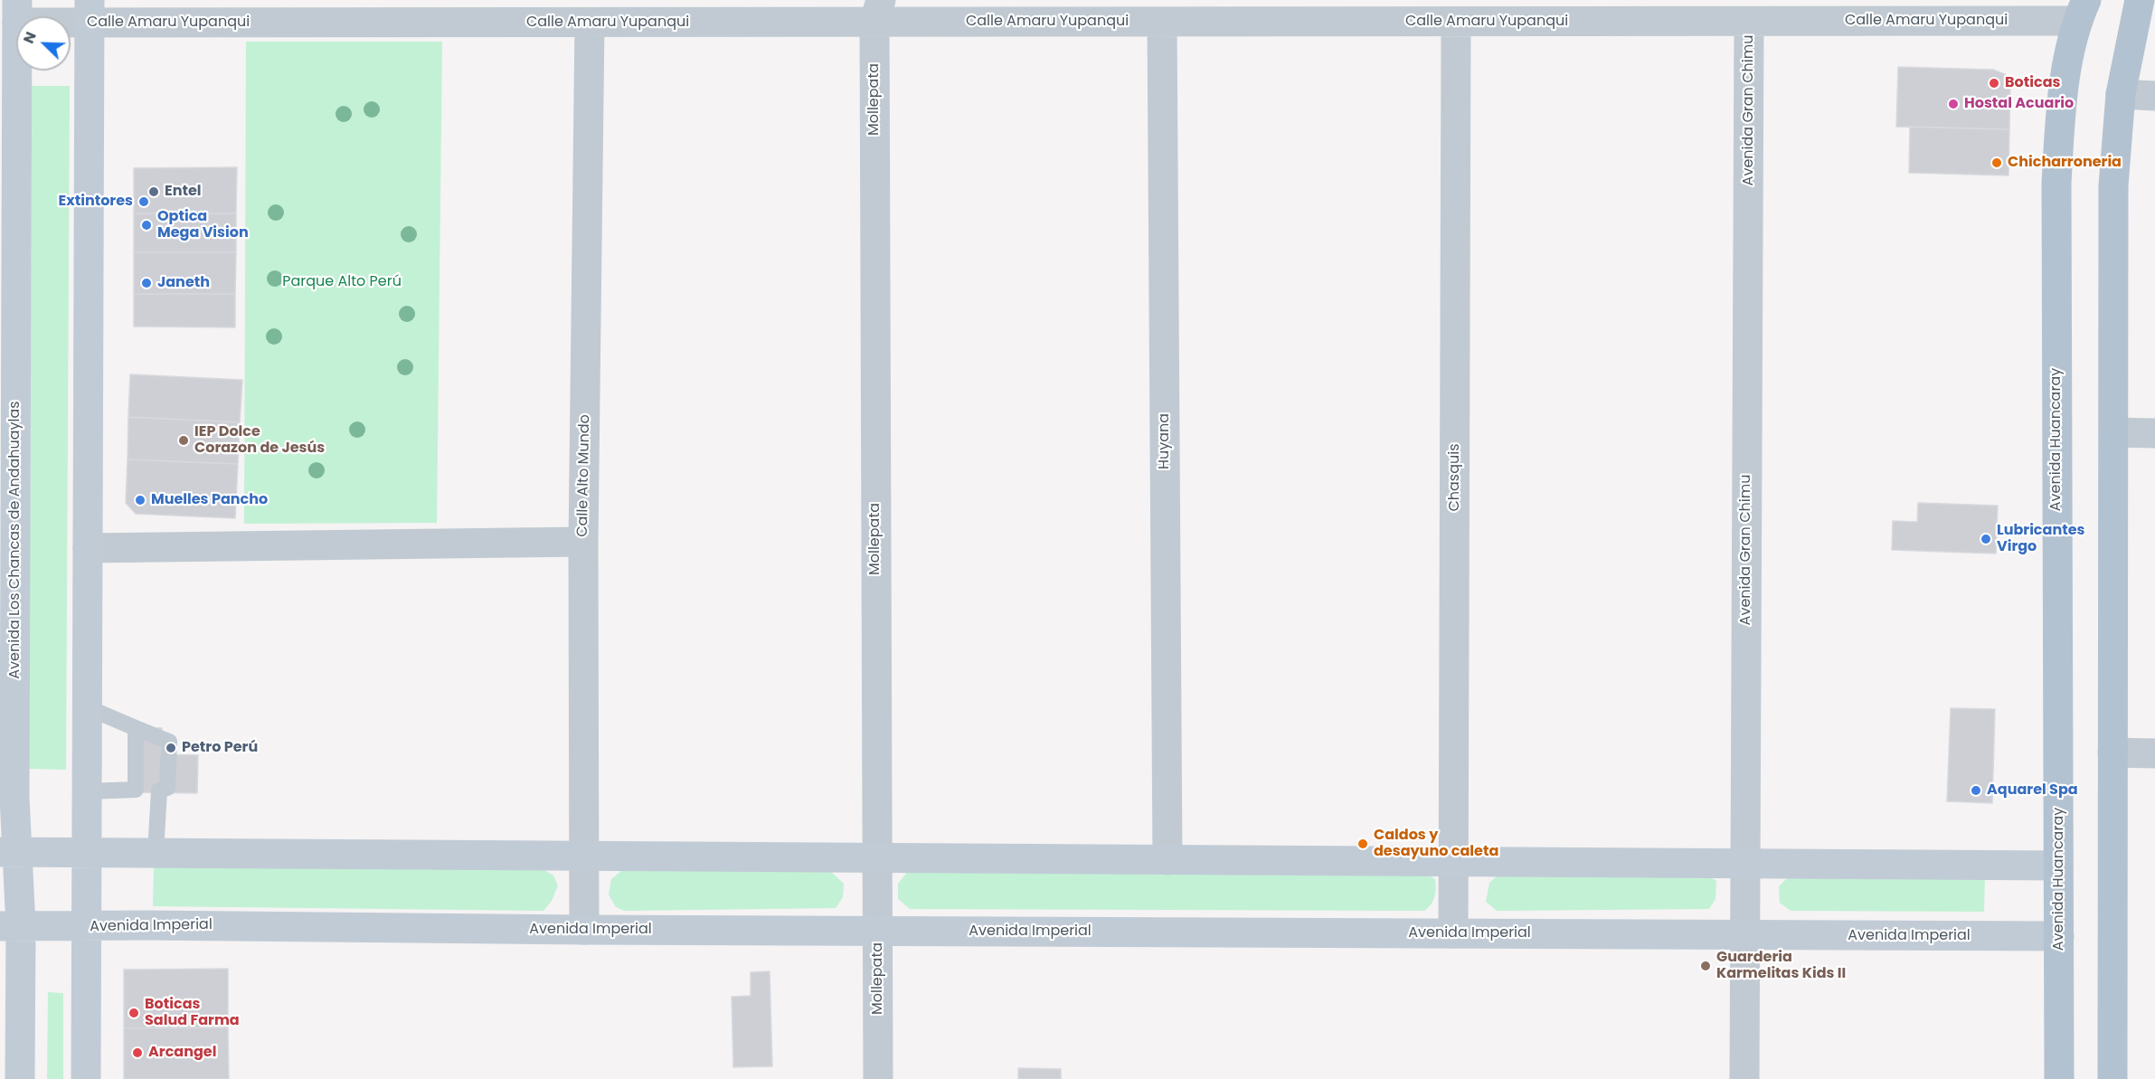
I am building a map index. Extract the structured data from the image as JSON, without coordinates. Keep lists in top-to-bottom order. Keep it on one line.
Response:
{"streets":{"main road":["Avenida Huancaray"],"street":["Calle Amaru Yupanqui","Mollepata","Avenida Gran Chimu","Huyana","Calle Alto Mundo","Chasquis","Avenida Los Chancas de Andahuaylas","Avenida Imperial"]},"crossings":[["Calle Amaru Yupanqui","Mollepata"],["Calle Amaru Yupanqui","Avenida Gran Chimu"],["Calle Amaru Yupanqui","Avenida Huancaray"],["Calle Amaru Yupanqui","Huyana"],["Calle Amaru Yupanqui","Calle Alto Mundo"],["Calle Amaru Yupanqui","Chasquis"],["Calle Amaru Yupanqui","Avenida Los Chancas de Andahuaylas"],["Mollepata","Avenida Imperial"],["Avenida Gran Chimu","Avenida Imperial"],["Avenida Huancaray","Avenida Imperial"],["Calle Alto Mundo","Avenida Imperial"],["Chasquis","Avenida Imperial"],["Avenida Los Chancas de Andahuaylas","Avenida Imperial"]],"parks":["Parque Alto Perú"],"places":["Boticas","Hostal Acuario","Chicharroneria","Entel","Extintores","Optica Mega Vision","Janeth","IEP Dolce Corazon de Jesús","Muelles Pancho","Lubricantes Virgo","Petro Perú","Aquarel Spa","Caldos y desayuno caleta","Guarderia Karmelitas Kids II","Boticas Salud Farma","Arcangel"],"north":"top left"}
